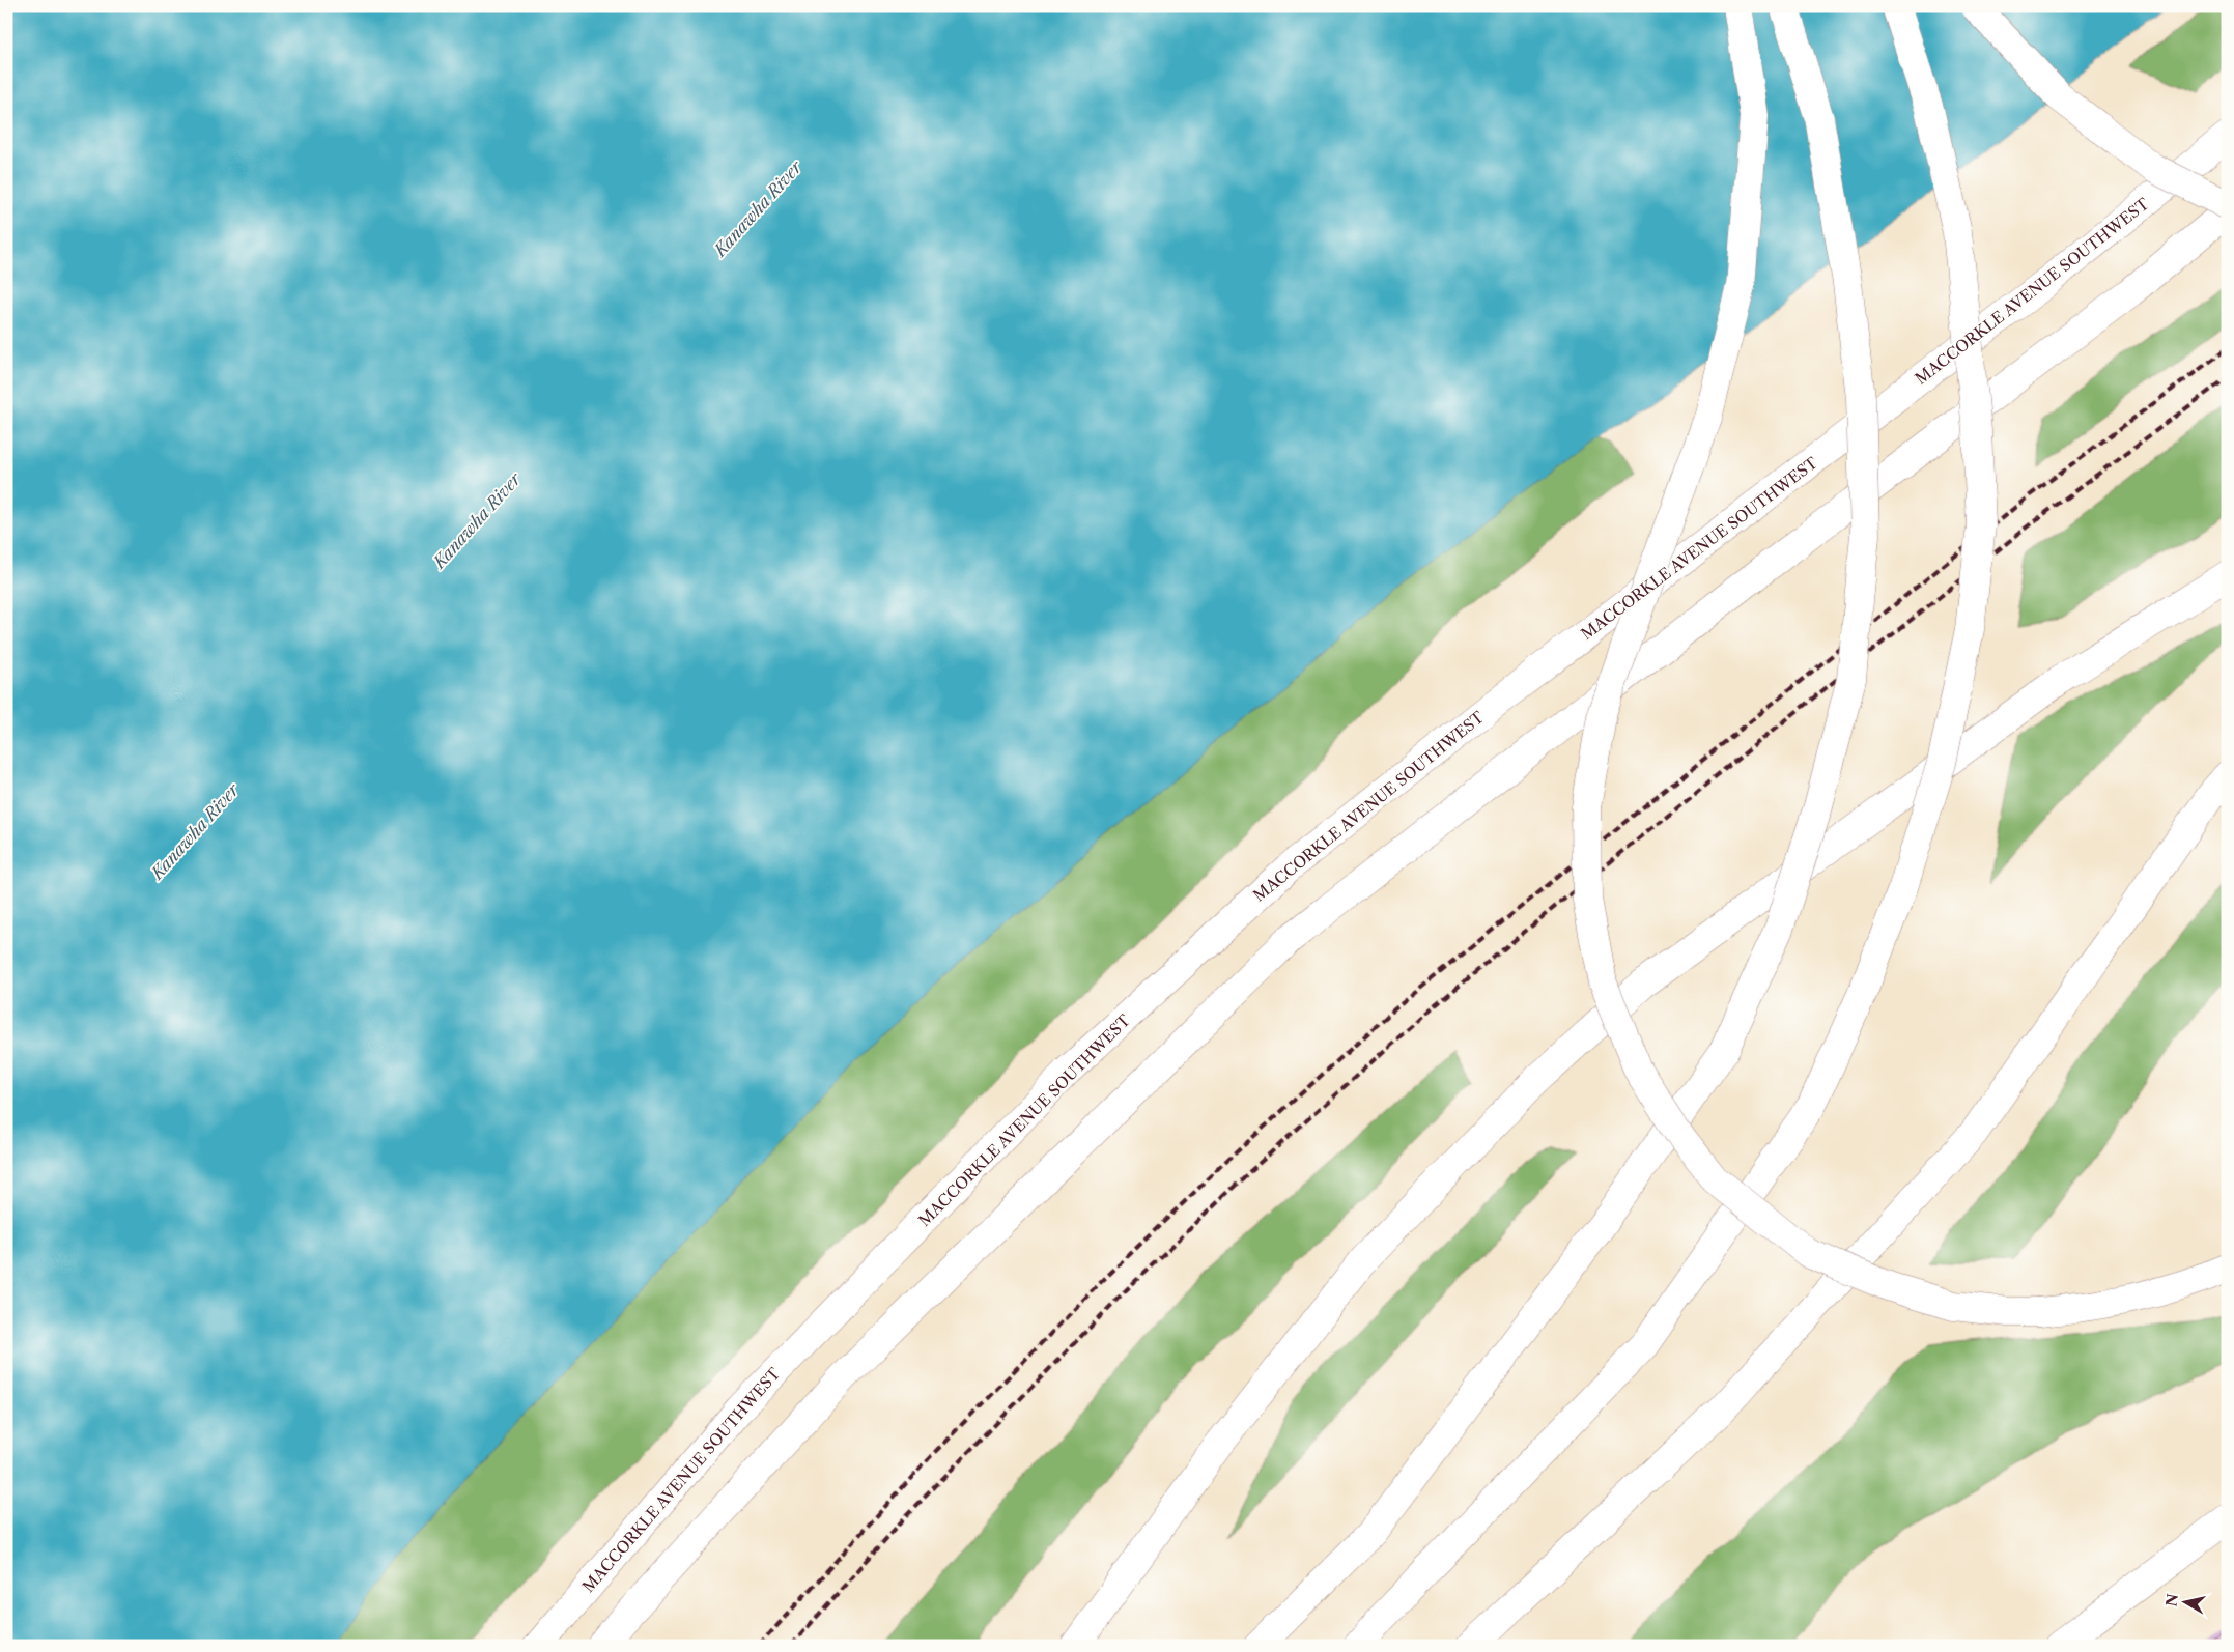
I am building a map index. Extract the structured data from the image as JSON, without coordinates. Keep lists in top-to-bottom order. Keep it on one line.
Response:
{"streets":{"main road":["MACCORKLE AVENUE SOUTHWEST"]},"water":["Kanawha River"],"north":"left"}
